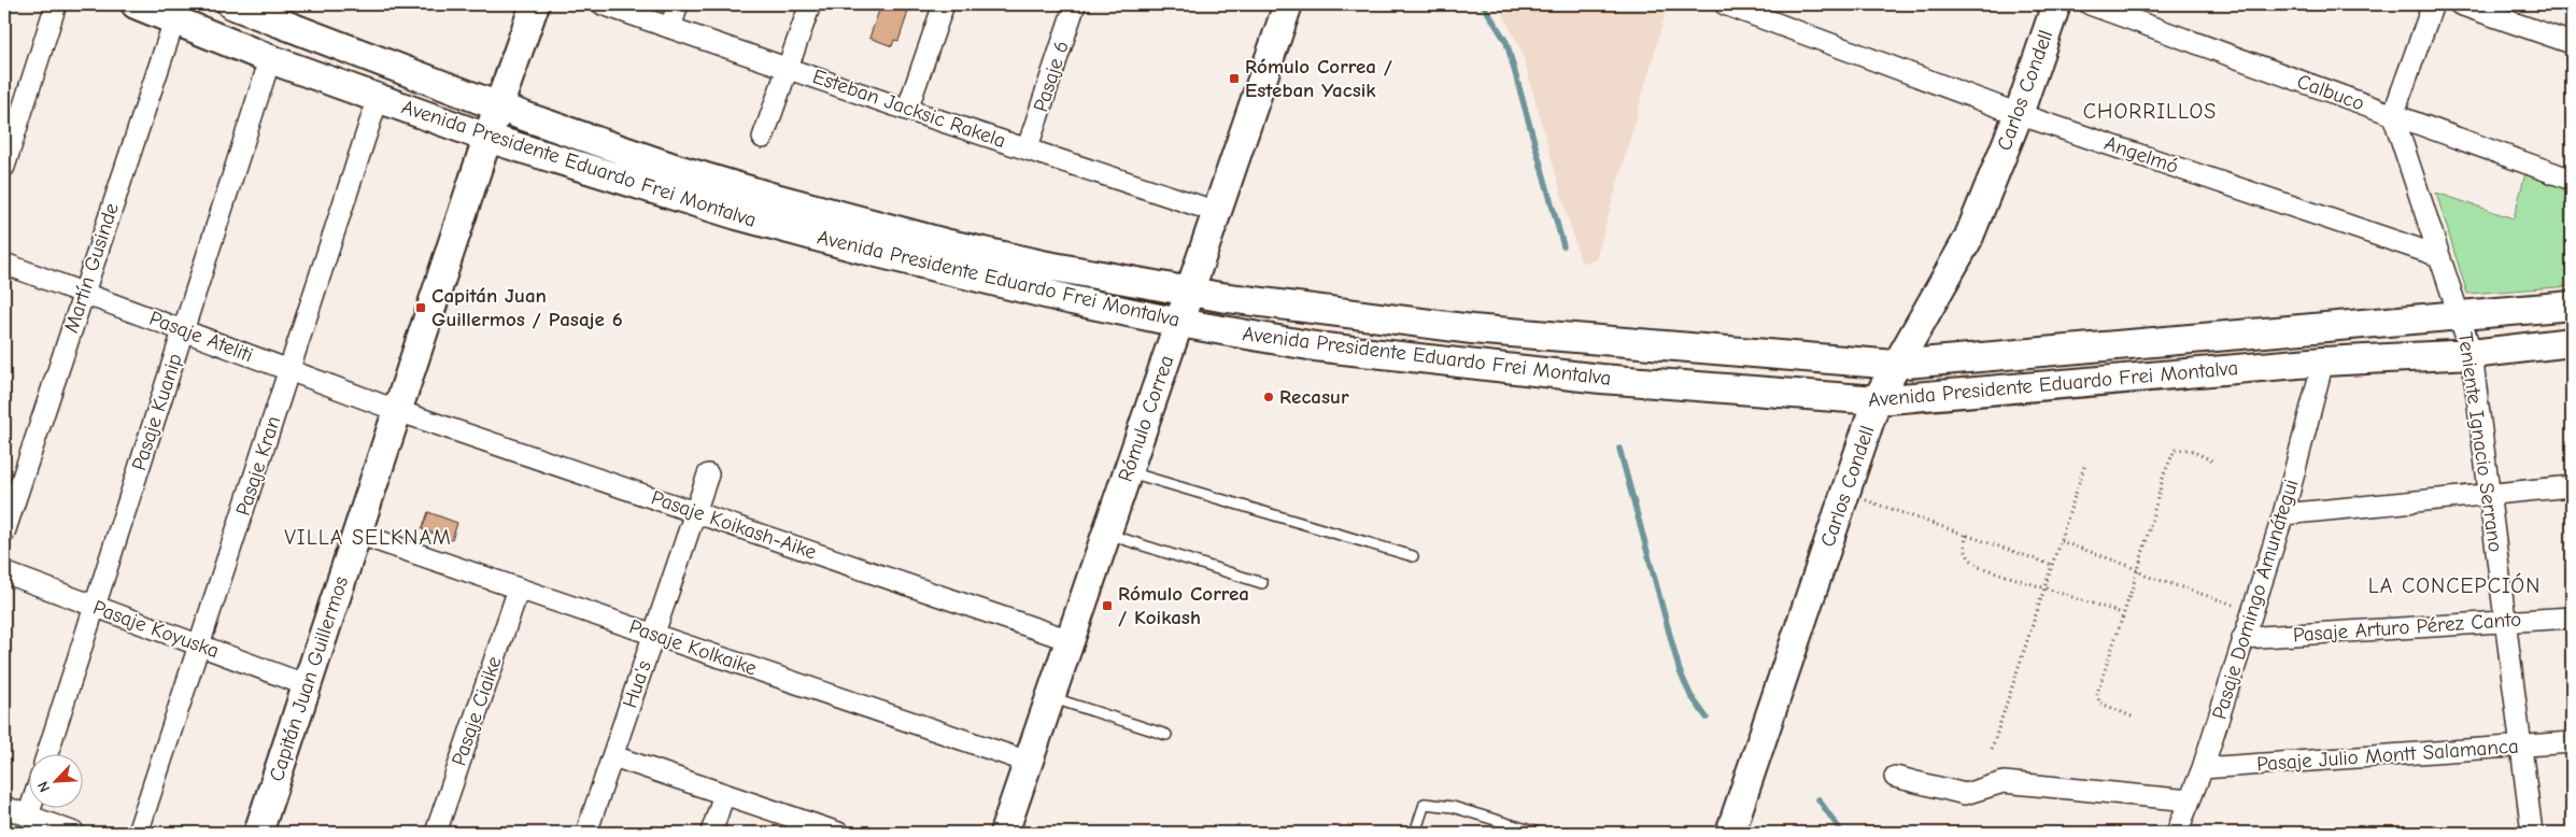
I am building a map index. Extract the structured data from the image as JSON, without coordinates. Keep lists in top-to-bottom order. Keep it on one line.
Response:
{"streets":{"main road":["Carlos Condell","Avenida Presidente Eduardo Frei Montalva","Rómulo Correa","Capitán Juan Guillermos"],"street":["Pasaje 6","Calbuco","Esteban Jacksic Rakela","Angelmó","Martín Gusinde","Pasaje Ateliti","Pasaje Kuanip","Teniente Ignacio Serrano","Pasaje Kran","Pasaje Koikash-Aike","Pasaje Domingo Amunátegui","Pasaje Arturo Pérez Canto","Pasaje Koyuska","Pasaje Kolkaike","Hua's","Pasaje Ciaike","Pasaje Julio Montt Salamanca"]},"crossings":[["Pasaje 6","Esteban Jacksic Rakela"],["Carlos Condell","Angelmó"],["Carlos Condell","Avenida Presidente Eduardo Frei Montalva"],["Calbuco","Teniente Ignacio Serrano"],["Esteban Jacksic Rakela","Rómulo Correa"],["Angelmó","Teniente Ignacio Serrano"],["Avenida Presidente Eduardo Frei Montalva","Martín Gusinde"],["Avenida Presidente Eduardo Frei Montalva","Pasaje Kuanip"],["Avenida Presidente Eduardo Frei Montalva","Rómulo Correa"],["Avenida Presidente Eduardo Frei Montalva","Teniente Ignacio Serrano"],["Avenida Presidente Eduardo Frei Montalva","Pasaje Kran"],["Avenida Presidente Eduardo Frei Montalva","Pasaje Domingo Amunátegui"],["Avenida Presidente Eduardo Frei Montalva","Capitán Juan Guillermos"],["Martín Gusinde","Pasaje Ateliti"],["Pasaje Ateliti","Pasaje Kuanip"],["Pasaje Ateliti","Pasaje Kran"],["Pasaje Ateliti","Pasaje Koikash-Aike"],["Pasaje Ateliti","Capitán Juan Guillermos"],["Pasaje Kuanip","Pasaje Koyuska"],["Rómulo Correa","Pasaje Koikash-Aike"],["Rómulo Correa","Pasaje Kolkaike"],["Teniente Ignacio Serrano","Pasaje Arturo Pérez Canto"],["Teniente Ignacio Serrano","Pasaje Julio Montt Salamanca"],["Pasaje Kran","Pasaje Koyuska"],["Pasaje Koikash-Aike","Capitán Juan Guillermos"],["Pasaje Koikash-Aike","Hua's"],["Pasaje Domingo Amunátegui","Pasaje Arturo Pérez Canto"],["Pasaje Domingo Amunátegui","Pasaje Julio Montt Salamanca"],["Pasaje Koyuska","Capitán Juan Guillermos"],["Pasaje Kolkaike","Capitán Juan Guillermos"],["Pasaje Kolkaike","Hua's"],["Pasaje Kolkaike","Pasaje Ciaike"]],"districts":["CHORRILLOS","VILLA SELKNAM","LA CONCEPCIÓN"],"places":{"transit":["Rómulo Correa / Esteban Yacsik","Capitán Juan Guillermos / Pasaje 6","Rómulo Correa / Koikash"],"other":["Recasur"]},"north":"bottom left"}
